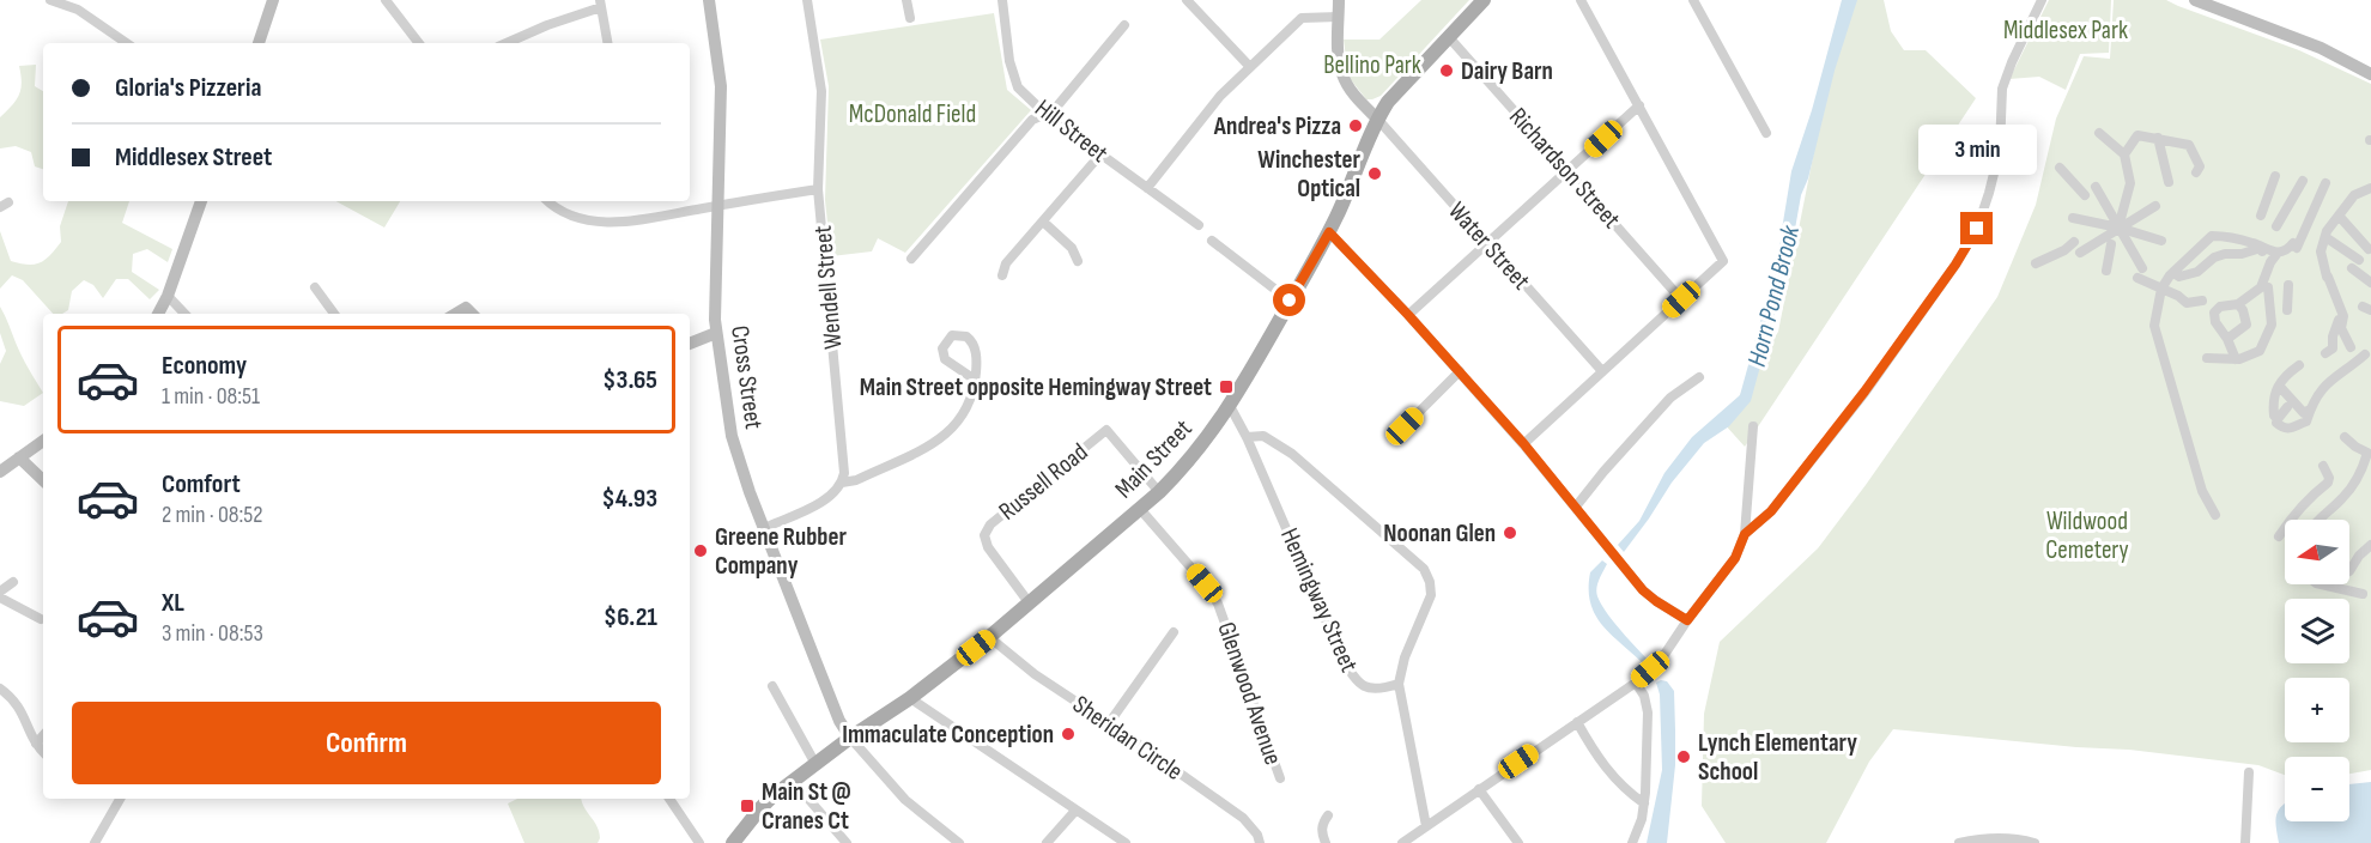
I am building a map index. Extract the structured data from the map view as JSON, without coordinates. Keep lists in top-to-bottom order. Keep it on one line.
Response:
{"streets":{"main road":["Main Street"],"street":["Hill Street","Richardson Street","Water Street","Wendell Street","Cross Street","Russell Road","Hemingway Street","Glenwood Avenue","Sheridan Circle"]},"crossings":[["Richardson Street","Main Street"],["Water Street","Main Street"],["Cross Street","Main Street"],["Main Street","Russell Road"],["Main Street","Hemingway Street"],["Main Street","Glenwood Avenue"],["Main Street","Sheridan Circle"]],"water":["Horn Pond Brook"],"parks":["Middlesex Park","Bellino Park","McDonald Field","Wildwood Cemetery"],"places":{"other":["Dairy Barn","Andrea's Pizza","Winchester Optical","Noonan Glen","Greene Rubber Company","Immaculate Conception","Lynch Elementary School"],"transit":["Main Street opposite Hemingway Street","Main St @ Cranes Ct"]},"north":"left","page":{"banner":["Gloria's Pizzeria","Middlesex Street"],"bubble":"3 min","list":[{"name":"Economy","note":"1 min · 08:51","value":"$3.65"},{"name":"Comfort","note":"2 min · 08:52","value":"$4.93"},{"name":"XL","note":"3 min · 08:53","value":"$6.21"}],"map_buttons":["+","−"],"buttons":"Confirm"}}
